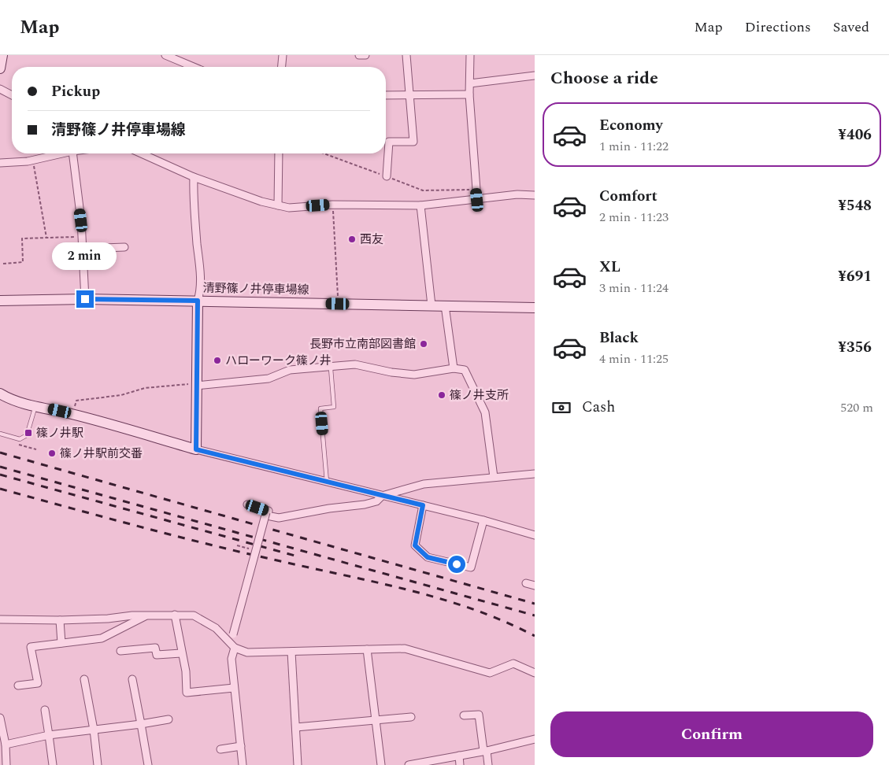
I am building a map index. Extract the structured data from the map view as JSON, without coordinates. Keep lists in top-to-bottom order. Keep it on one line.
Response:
{"streets":{"main road":["清野篠ノ井停車場線"]},"places":{"other":["西友","長野市立南部図書館","ハローワーク篠ノ井","篠ノ井支所","篠ノ井駅前交番"],"transit":["篠ノ井駅"]},"page":{"header":"Map","nav":["Map","Directions","Saved"],"heading":"Choose a ride","banner":["Pickup","清野篠ノ井停車場線"],"list":[{"name":"Economy","note":"1 min · 11:22","value":"¥406"},{"name":"Comfort","note":"2 min · 11:23","value":"¥548"},{"name":"XL","note":"3 min · 11:24","value":"¥691"},{"name":"Black","note":"4 min · 11:25","value":"¥356"}],"bubble":"2 min","pay":["Cash","520 m"],"buttons":"Confirm"}}
